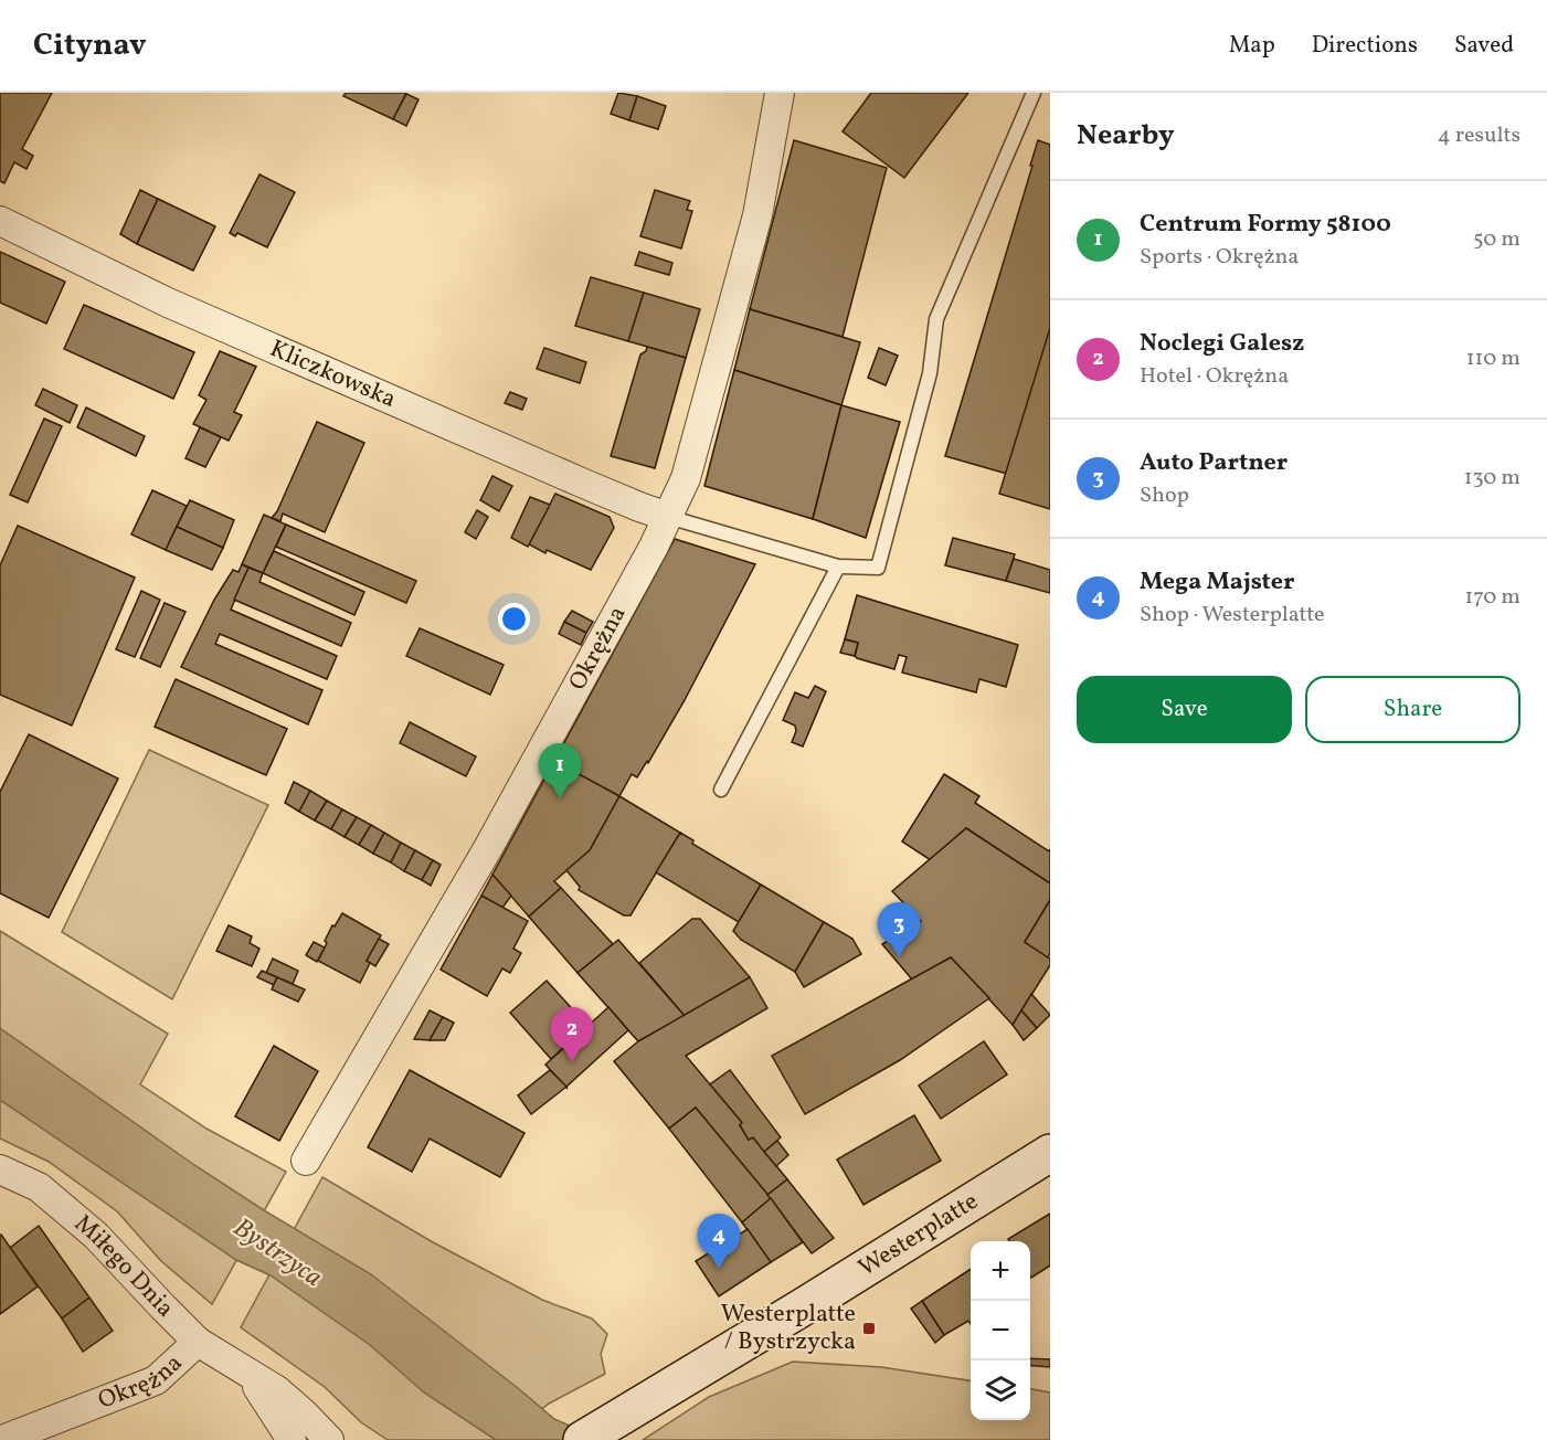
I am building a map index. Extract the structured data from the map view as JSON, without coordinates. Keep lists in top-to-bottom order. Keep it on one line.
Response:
{"streets":{"street":["Kliczkowska","Okrężna","Westerplatte","Miłego Dnia"]},"crossings":[["Kliczkowska","Okrężna"],["Okrężna","Miłego Dnia"]],"water":["Bystrzyca"],"places":{"transit":["Westerplatte / Bystrzycka"]},"page":{"header":"Citynav","nav":["Map","Directions","Saved"],"heading":["Nearby","4 results"],"list":[{"mark":"1","name":"Centrum Formy 58100","note":"Sports · Okrężna","value":"50 m"},{"mark":"2","name":"Noclegi Galesz","note":"Hotel · Okrężna","value":"110 m"},{"mark":"3","name":"Auto Partner","note":"Shop","value":"130 m"},{"mark":"4","name":"Mega Majster","note":"Shop · Westerplatte","value":"170 m"}],"buttons":["Save","Share"],"pins":["1","3","2","4"],"map_buttons":["+","−"]}}
